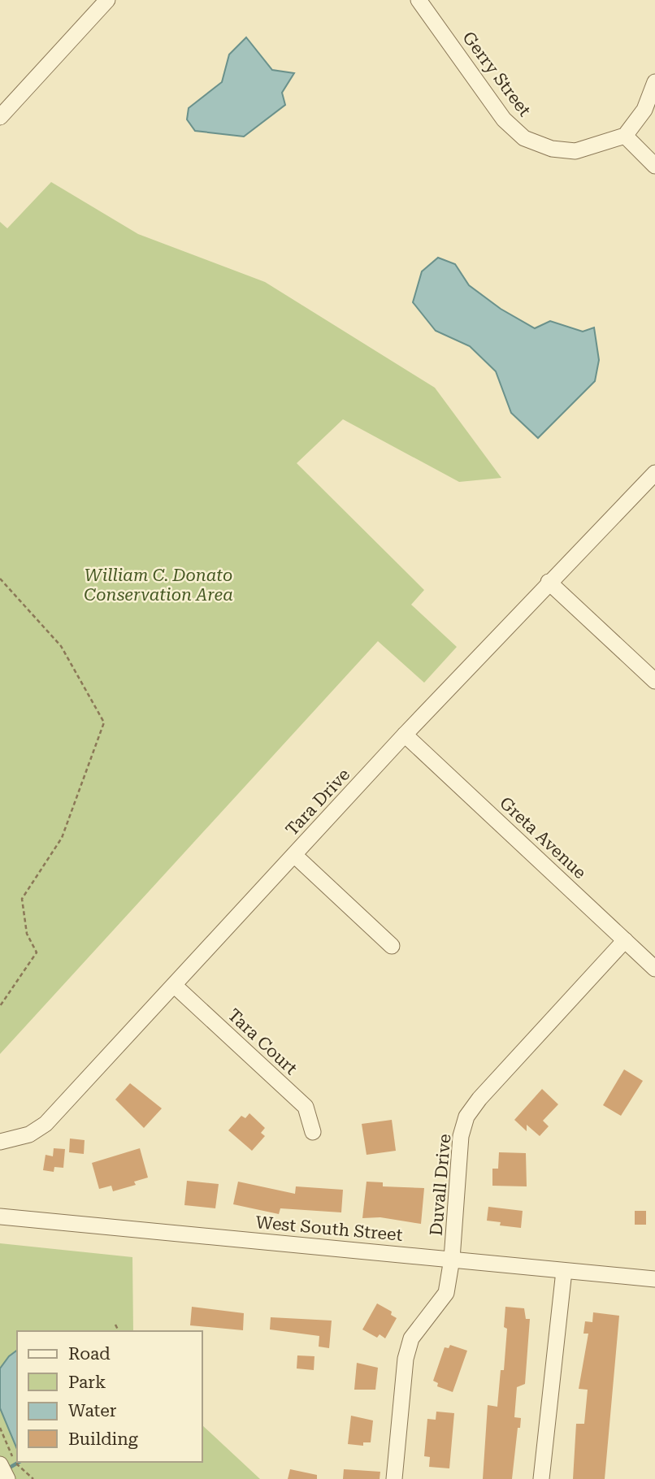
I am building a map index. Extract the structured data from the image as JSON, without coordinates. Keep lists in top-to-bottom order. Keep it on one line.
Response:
{"streets":{"street":["Gerry Street","Tara Drive","Greta Avenue","Tara Court","Duvall Drive","West South Street"]},"crossings":[["Tara Drive","Greta Avenue"],["Tara Drive","Tara Court"],["Greta Avenue","Duvall Drive"],["Duvall Drive","West South Street"]],"parks":["William C. Donato Conservation Area"],"legend":["Road","Park","Water","Building"]}
